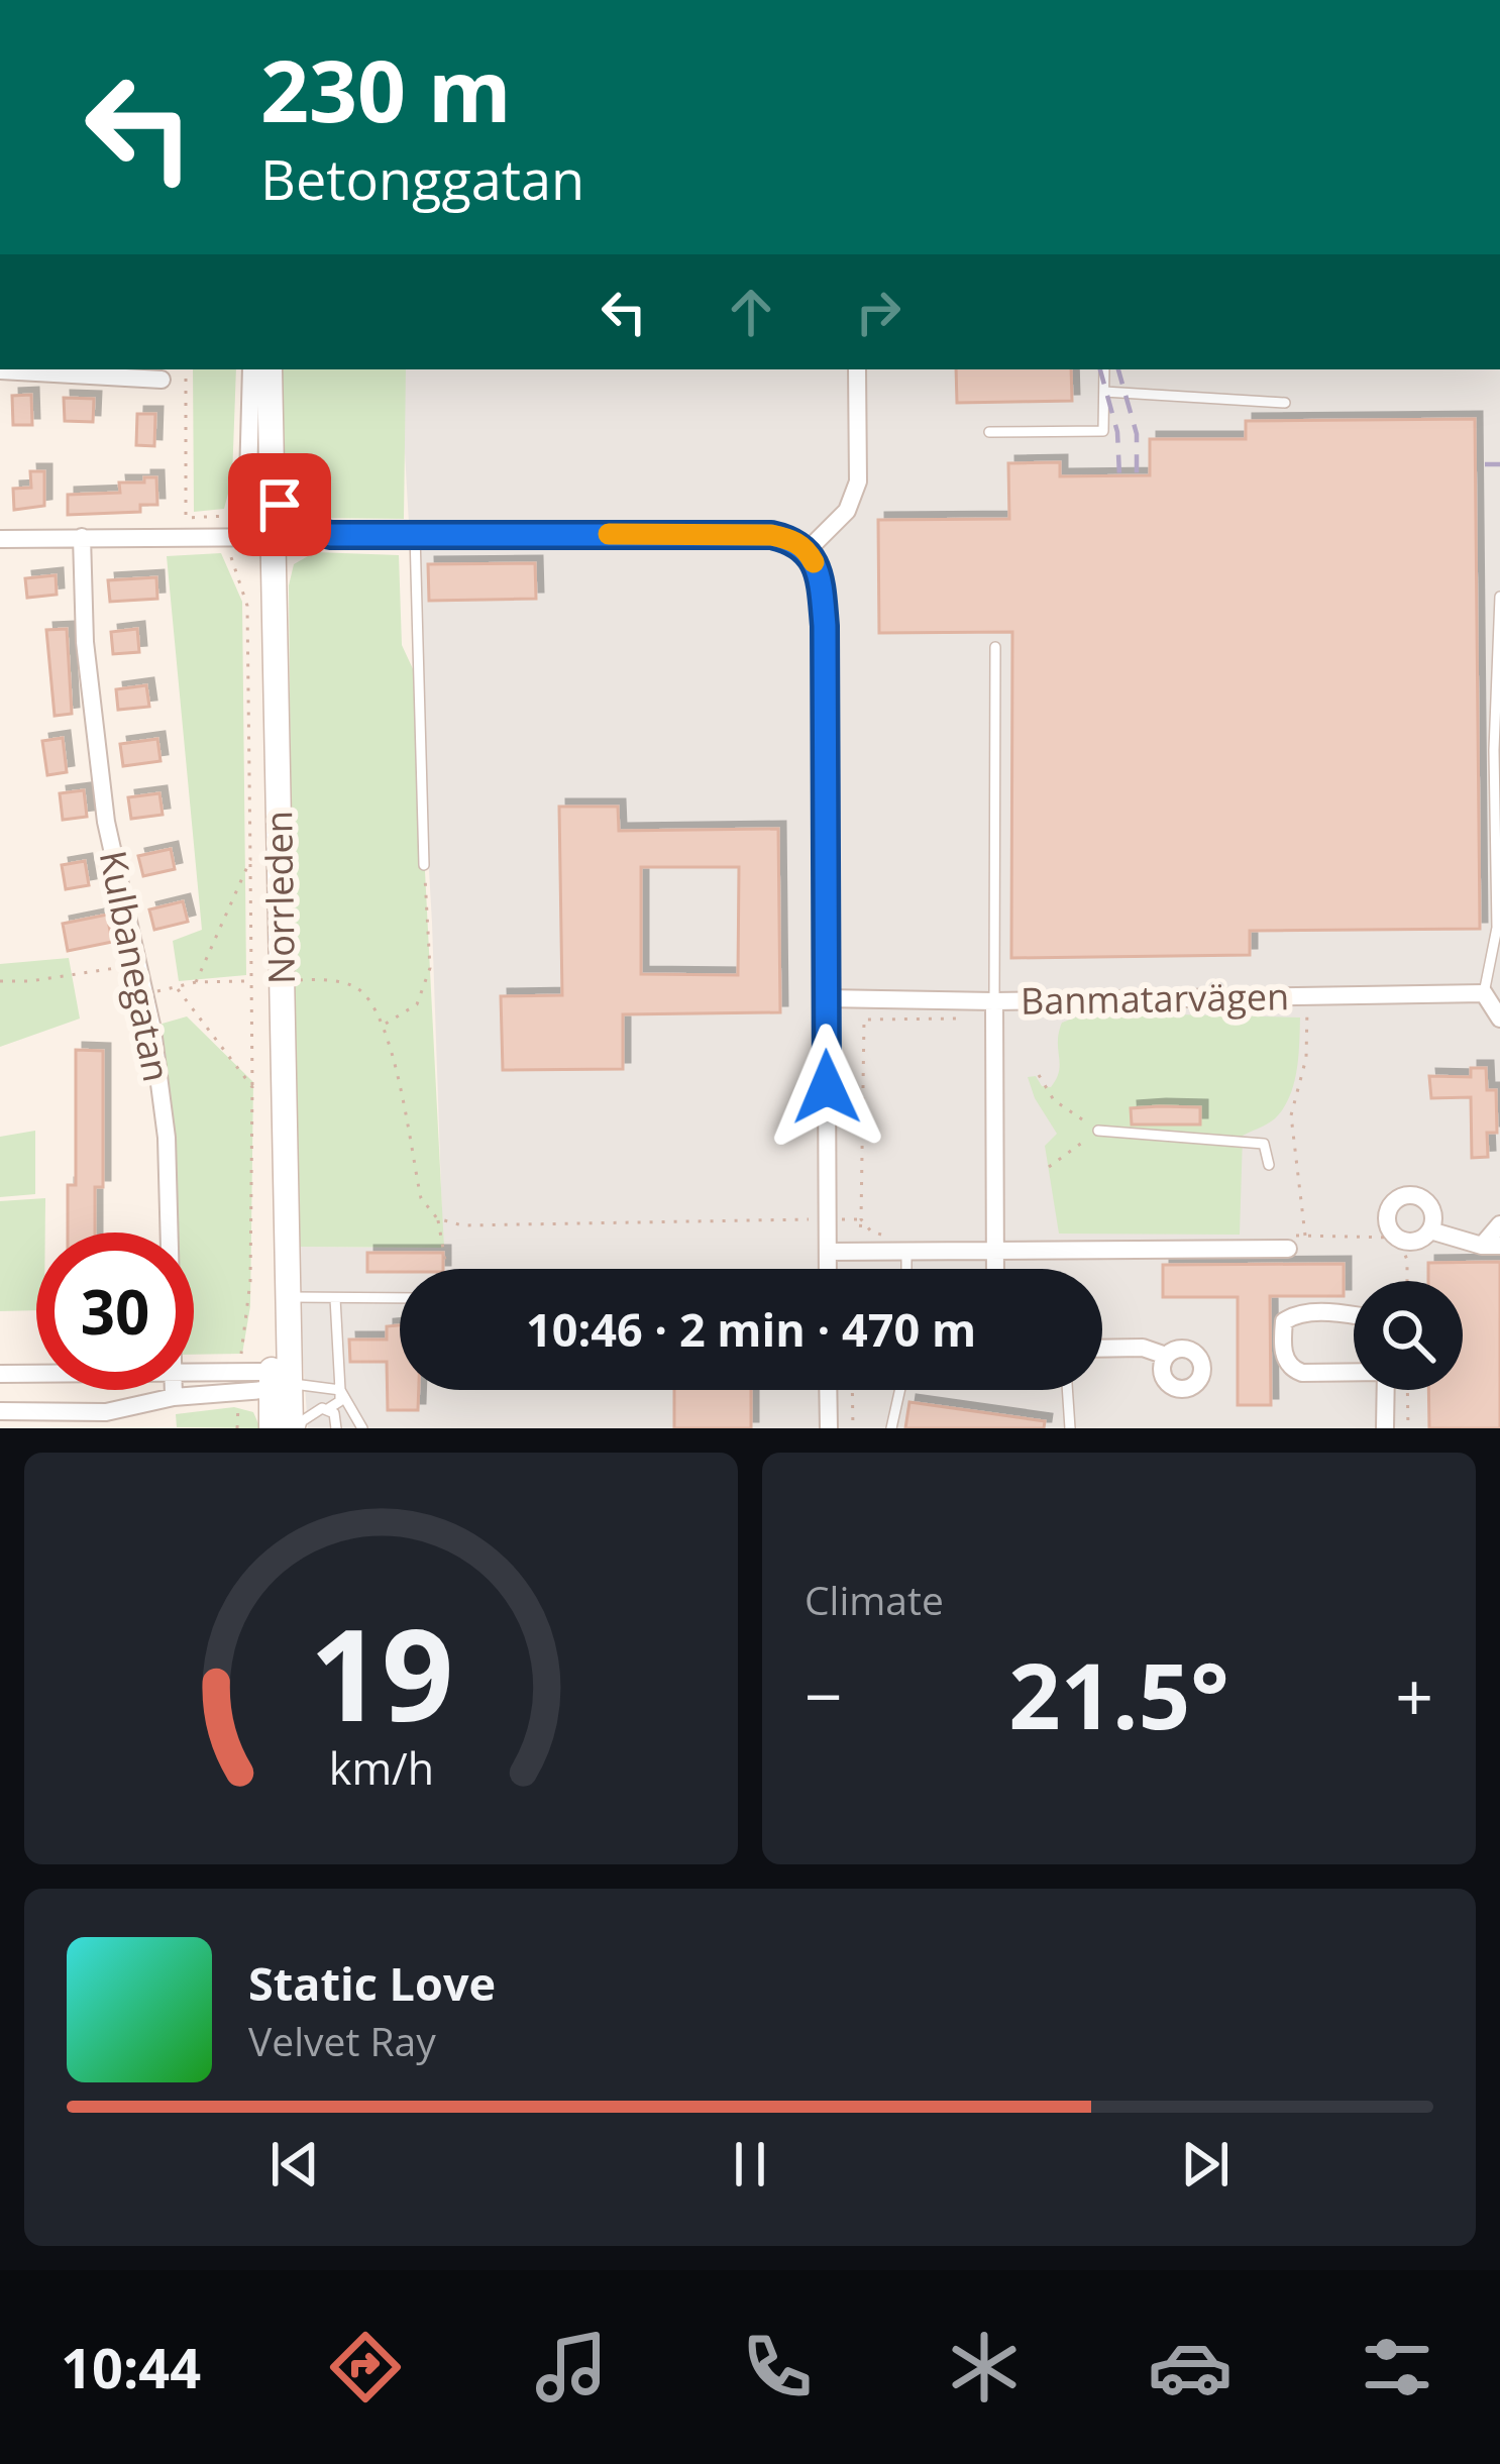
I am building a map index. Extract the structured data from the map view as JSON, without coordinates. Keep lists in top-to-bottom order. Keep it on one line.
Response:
{"streets":{"main road":["Norrleden"],"street":["Kulbanegatan","Banmatarvägen"]},"page":{"turn":["230 m","Betonggatan"],"limit":"30","trip":"10:46 · 2 min · 470 m","tile":"Climate","heat":["−","21.5°","+"],"song":["Static Love","Velvet Ray"],"tabs":"10:44","gauge":["19","km/h"]}}
